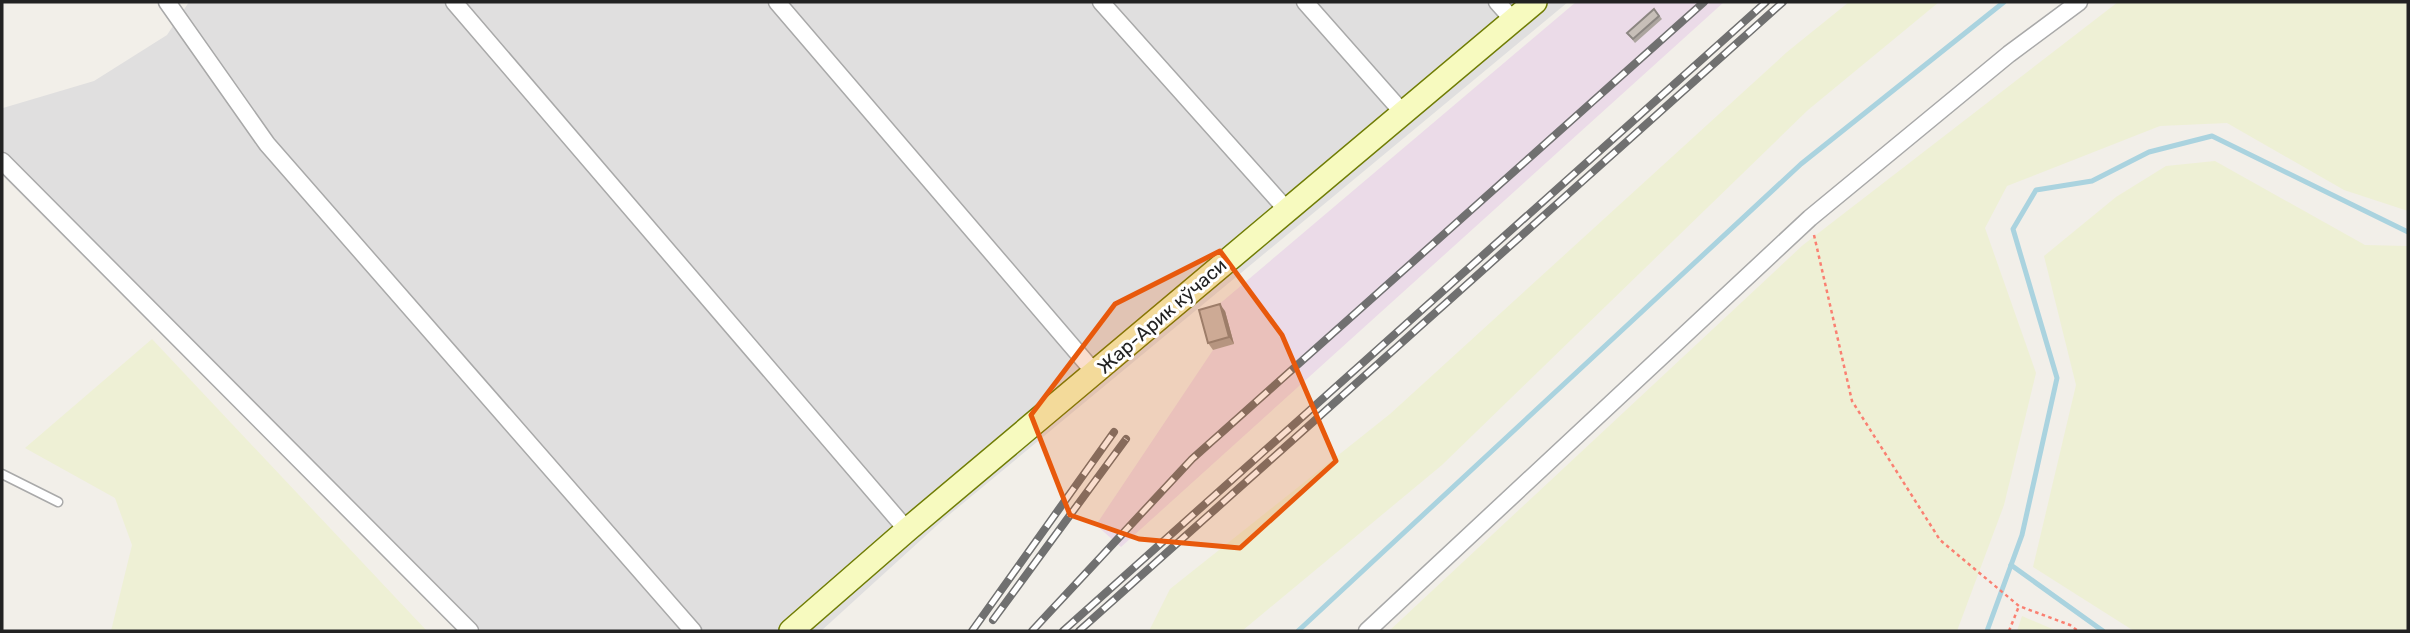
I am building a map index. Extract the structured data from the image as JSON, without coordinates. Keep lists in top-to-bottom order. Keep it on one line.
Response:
{"streets":{"main road":["Жар-Арик кўчаси"]}}
